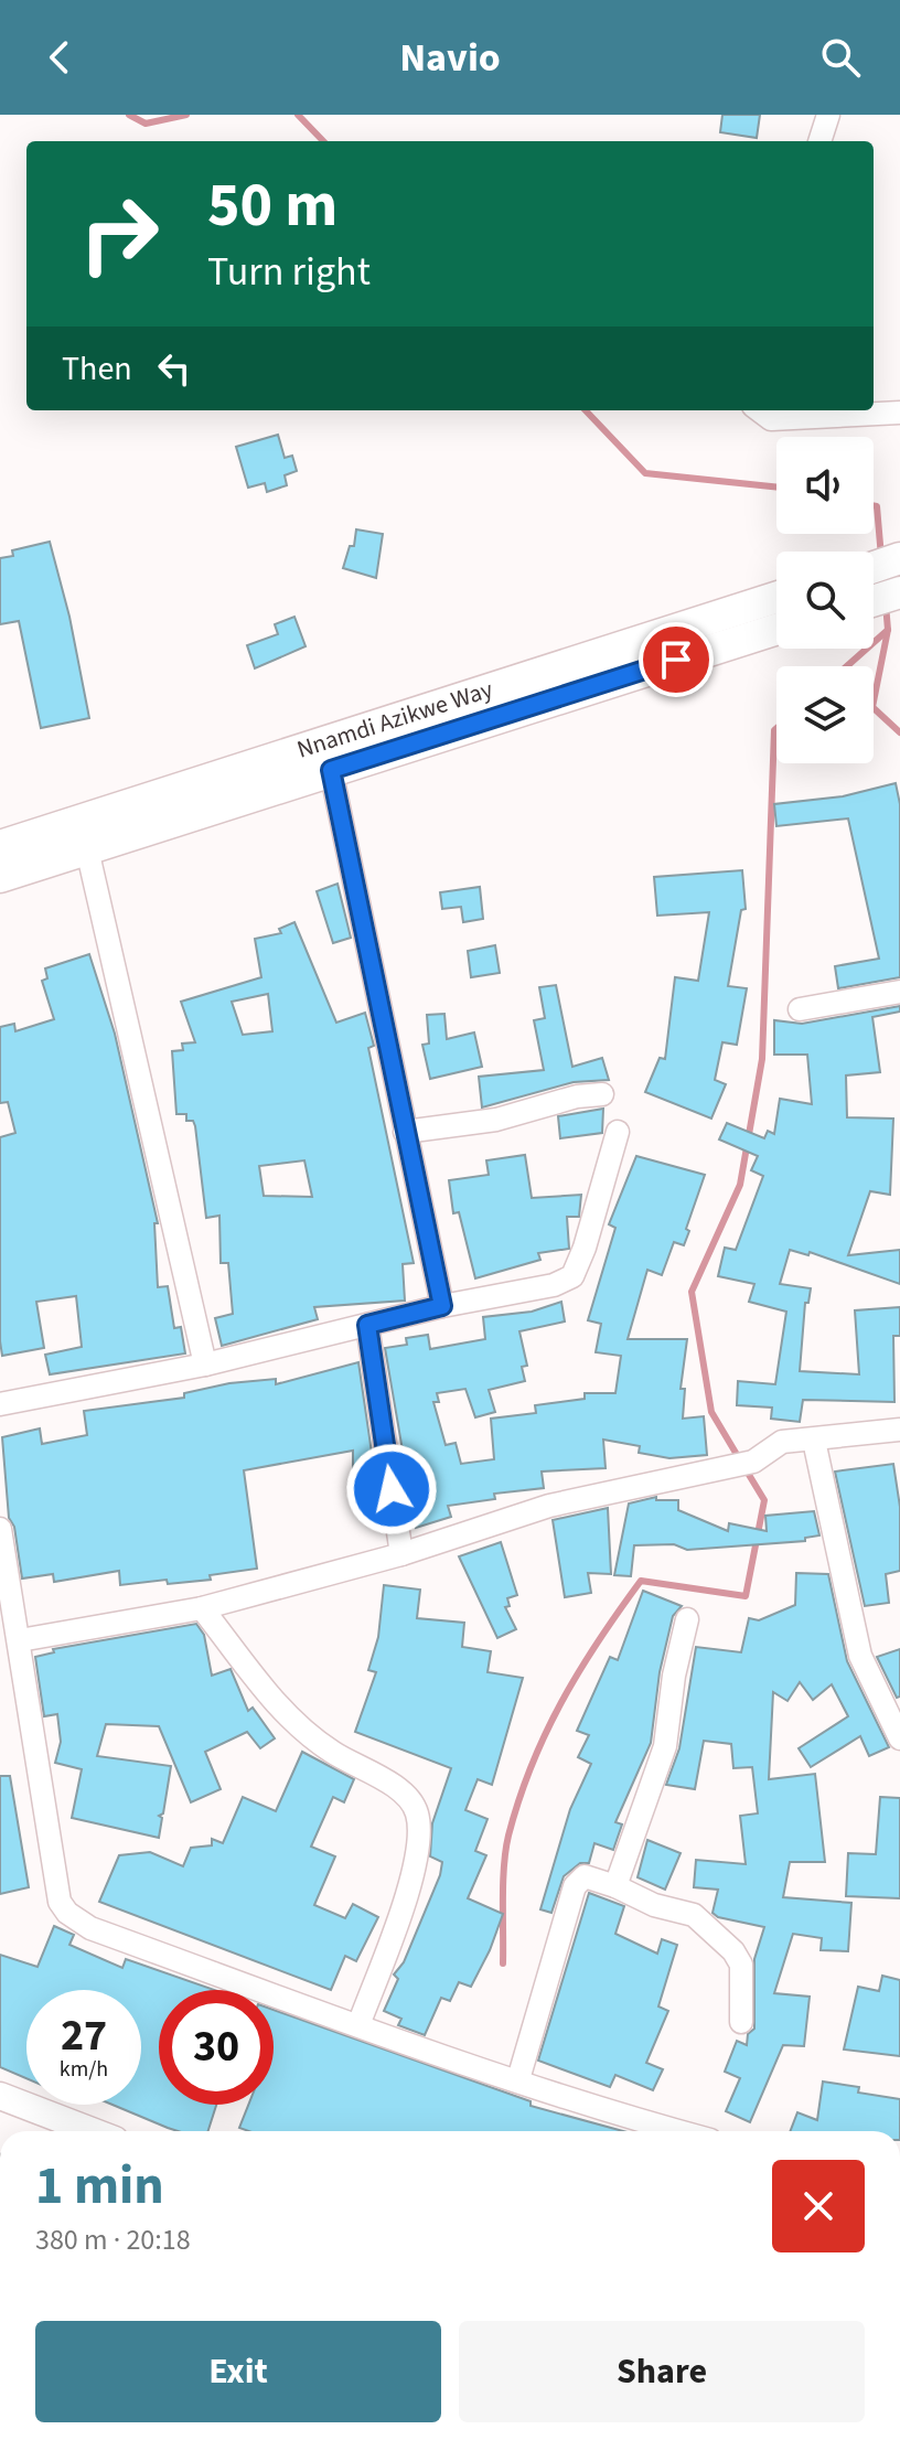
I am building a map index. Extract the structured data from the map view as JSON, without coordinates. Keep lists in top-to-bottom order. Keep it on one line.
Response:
{"streets":{"highway":["Nnamdi Azikwe Way"]},"page":{"header":"Navio","turn":["50 m","Turn right"],"then":"Then","speed":"27 km/h","limit":"30","heading":["1 min","380 m · 20:18"],"buttons":["Exit","Share"]}}
